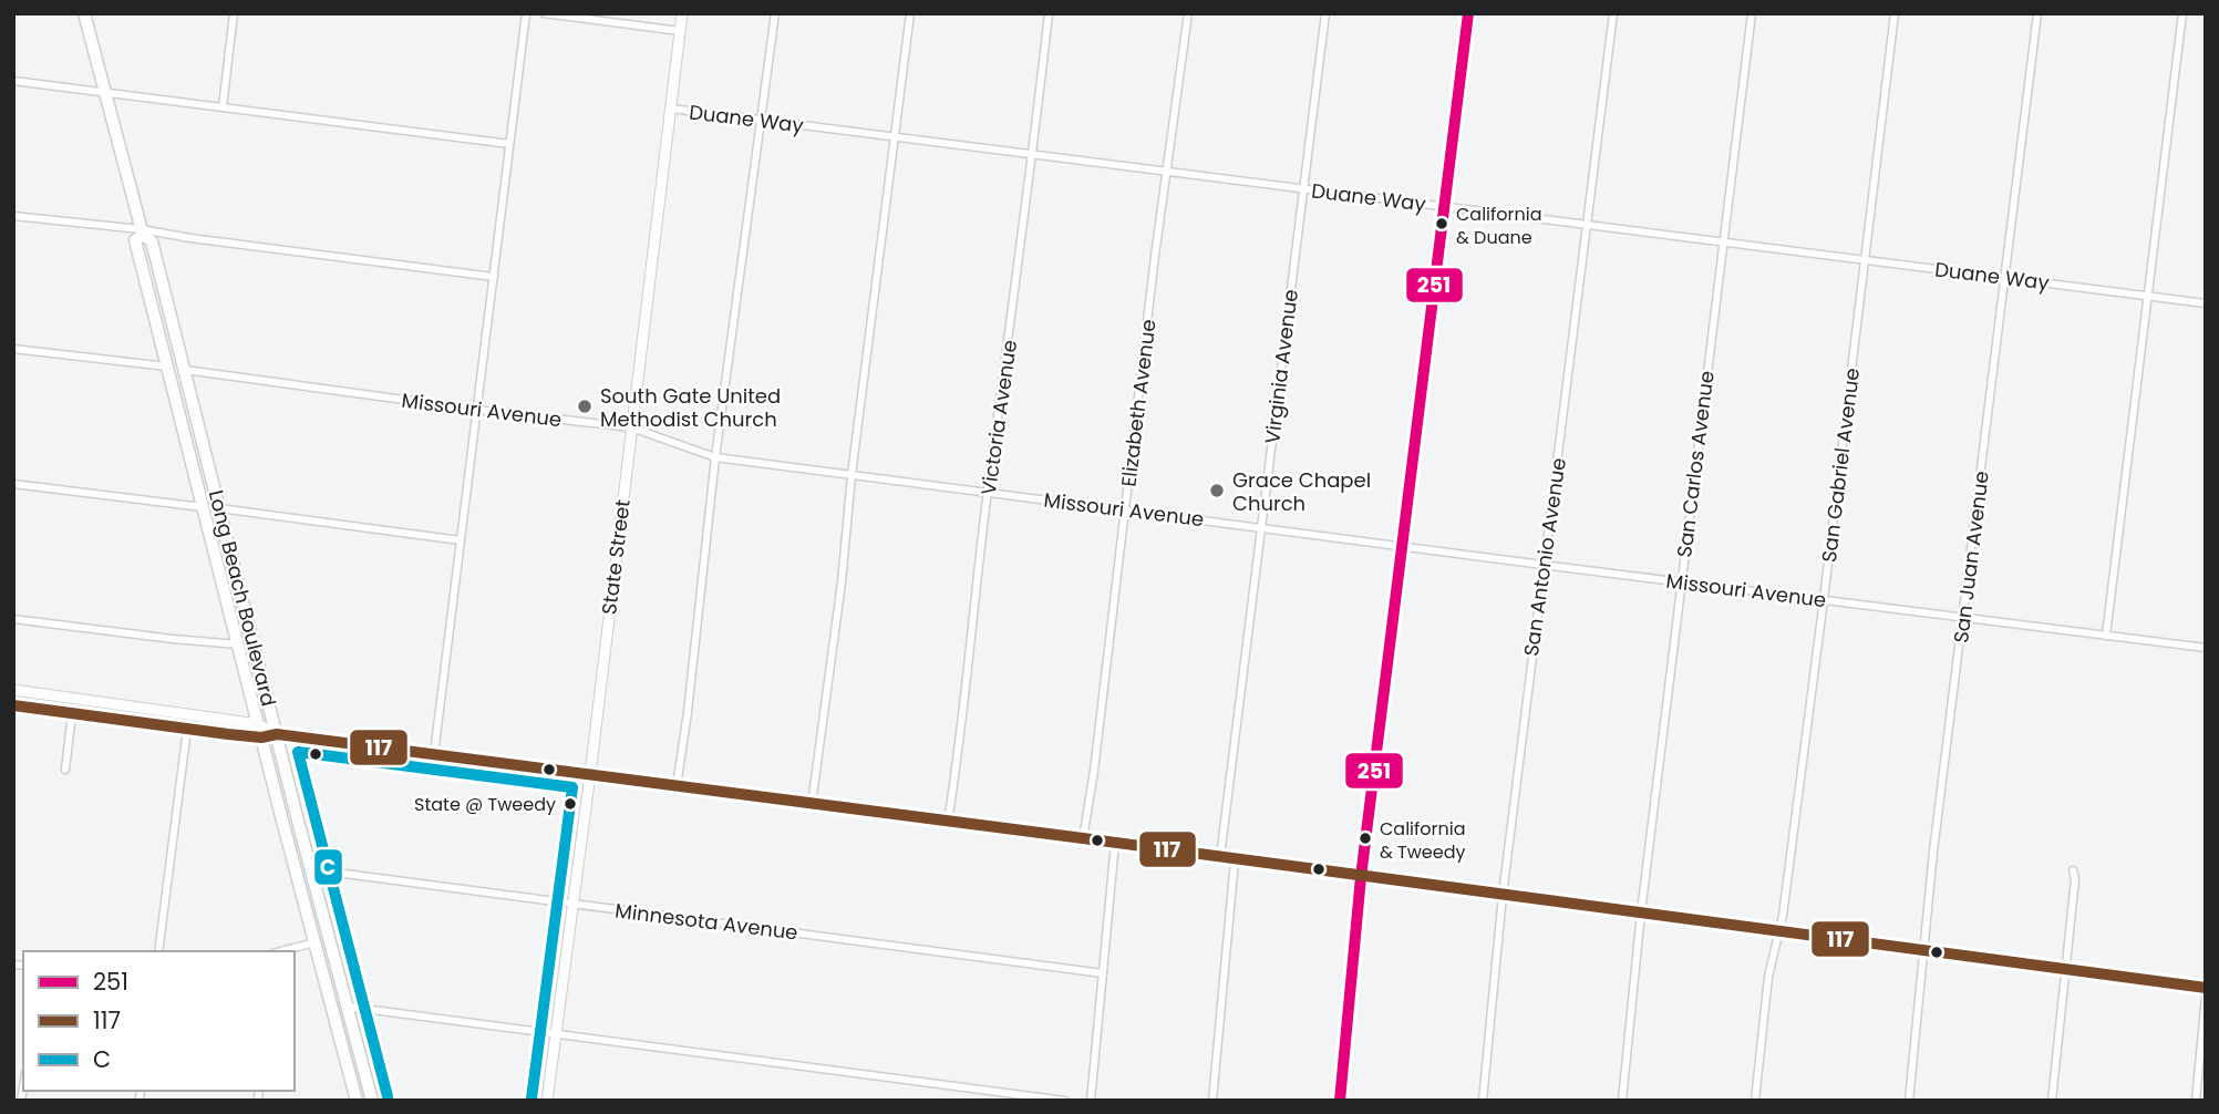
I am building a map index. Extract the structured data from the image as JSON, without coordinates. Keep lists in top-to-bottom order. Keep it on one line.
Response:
{"streets":{"main road":["State Street","Long Beach Boulevard"],"street":["Duane Way","Virginia Avenue","Elizabeth Avenue","Missouri Avenue","Victoria Avenue","San Carlos Avenue","San Gabriel Avenue","San Antonio Avenue","San Juan Avenue","Minnesota Avenue"]},"crossings":[["Duane Way","Virginia Avenue"],["Duane Way","Elizabeth Avenue"],["Duane Way","Victoria Avenue"],["Duane Way","San Carlos Avenue"],["Duane Way","San Gabriel Avenue"],["Duane Way","State Street"],["Duane Way","San Antonio Avenue"],["Duane Way","San Juan Avenue"],["Virginia Avenue","Missouri Avenue"],["Elizabeth Avenue","Missouri Avenue"],["Missouri Avenue","Victoria Avenue"],["Missouri Avenue","San Carlos Avenue"],["Missouri Avenue","San Gabriel Avenue"],["Missouri Avenue","State Street"],["Missouri Avenue","San Antonio Avenue"],["Missouri Avenue","San Juan Avenue"],["Missouri Avenue","Long Beach Boulevard"],["State Street","Minnesota Avenue"],["Long Beach Boulevard","Minnesota Avenue"]],"places":["California & Duane","South Gate United Methodist Church","Grace Chapel Church","State @ Tweedy","California & Tweedy"],"lines":["transit line 251","transit line 117","transit line C"],"legend":["251","117","C"]}
